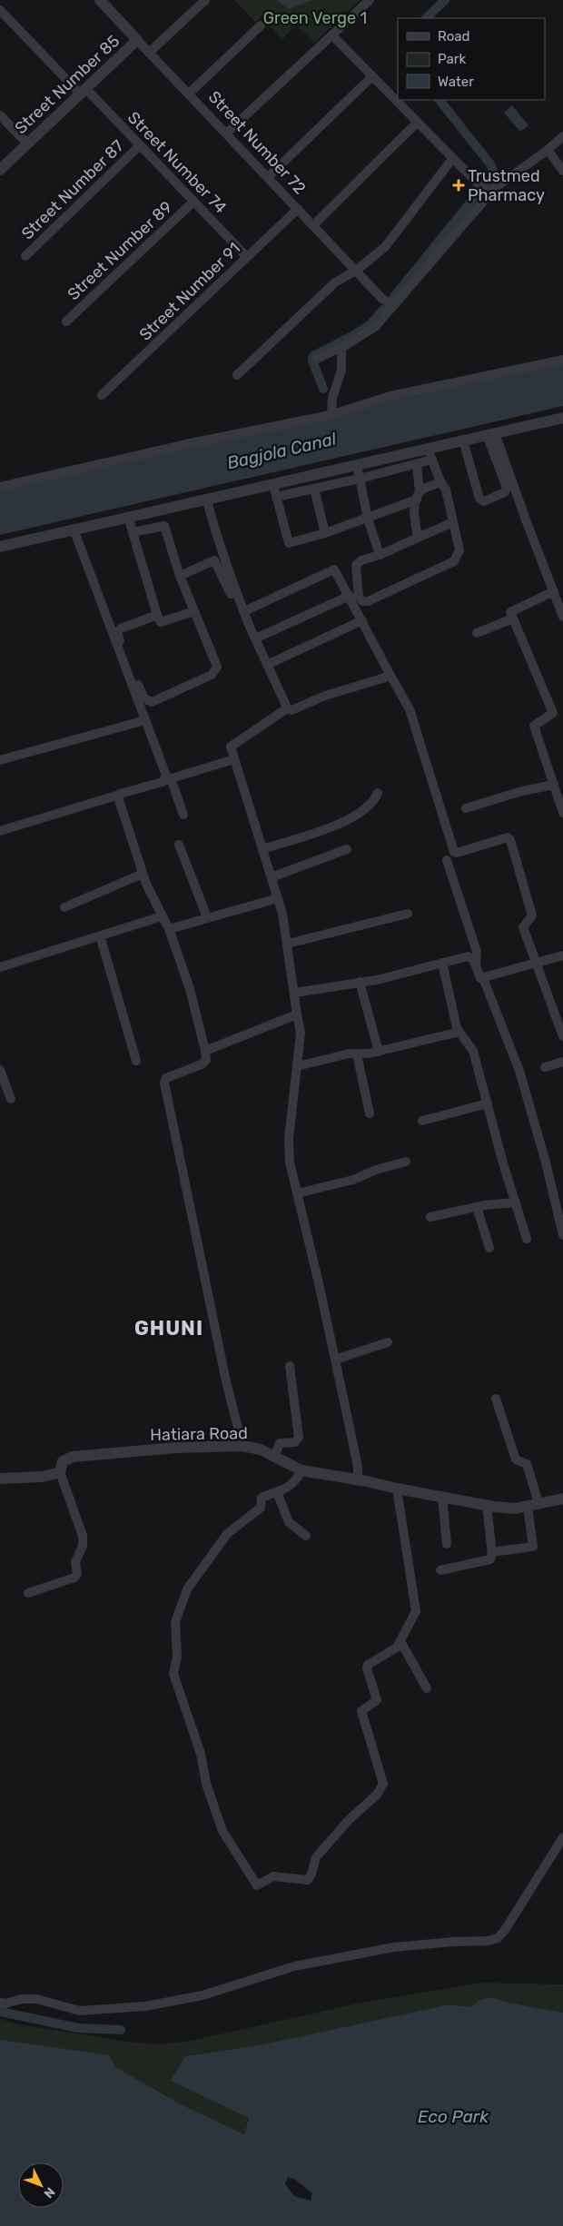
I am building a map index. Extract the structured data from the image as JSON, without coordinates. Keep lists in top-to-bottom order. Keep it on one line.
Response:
{"streets":{"street":["Street Number 85","Street Number 72","Street Number 74","Street Number 87","Street Number 89","Street Number 91","Hatiara Road"]},"crossings":[["Street Number 85","Street Number 72"],["Street Number 85","Street Number 74"],["Street Number 72","Street Number 91"],["Street Number 74","Street Number 87"],["Street Number 74","Street Number 89"],["Street Number 74","Street Number 91"]],"districts":["GHUNI"],"water":["Bagjola Canal","Eco Park"],"parks":["Green Verge 1"],"places":{"health":["Trustmed Pharmacy"]},"legend":["Road","Park","Water"],"north":"bottom right"}
